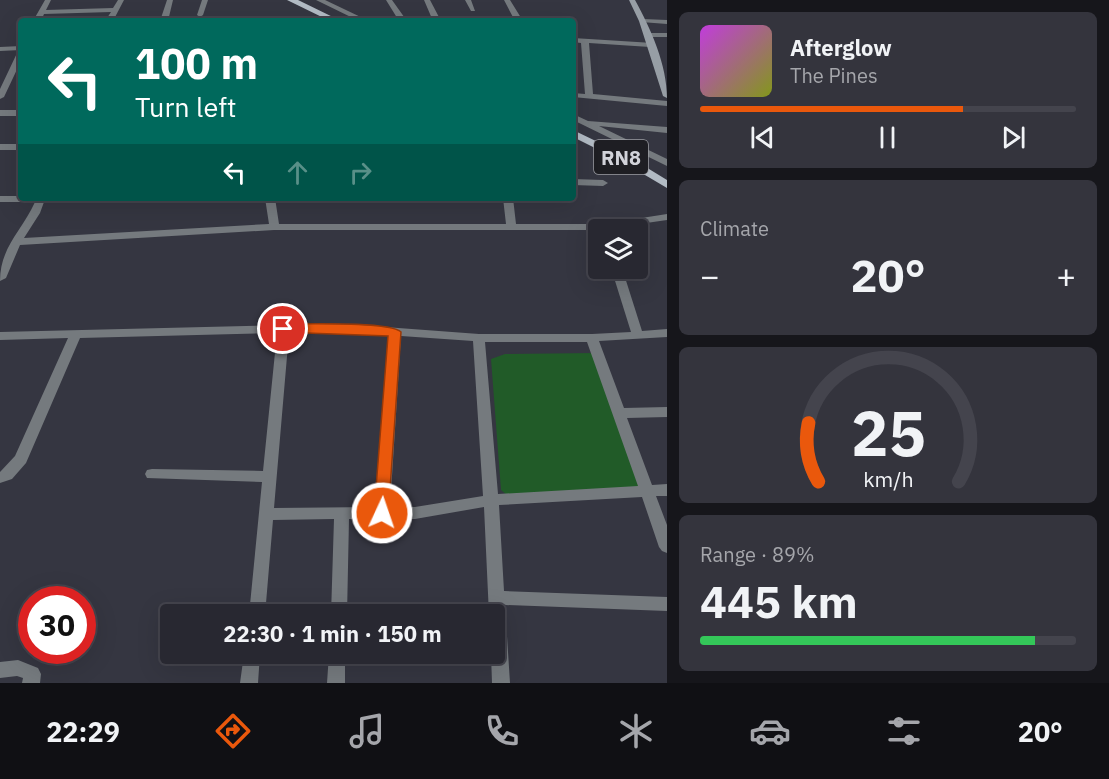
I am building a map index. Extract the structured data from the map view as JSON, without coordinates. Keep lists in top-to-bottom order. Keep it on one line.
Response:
{"streets":{"main road":["RN8"]},"page":{"turn":["100 m","Turn left"],"song":["Afterglow","The Pines"],"tile":["Climate",["Range · 89%","445 km"]],"heat":["−","20°","+"],"limit":"30","trip":"22:30 · 1 min · 150 m","tabs":["22:29","20°"],"gauge":["25","km/h"]}}
